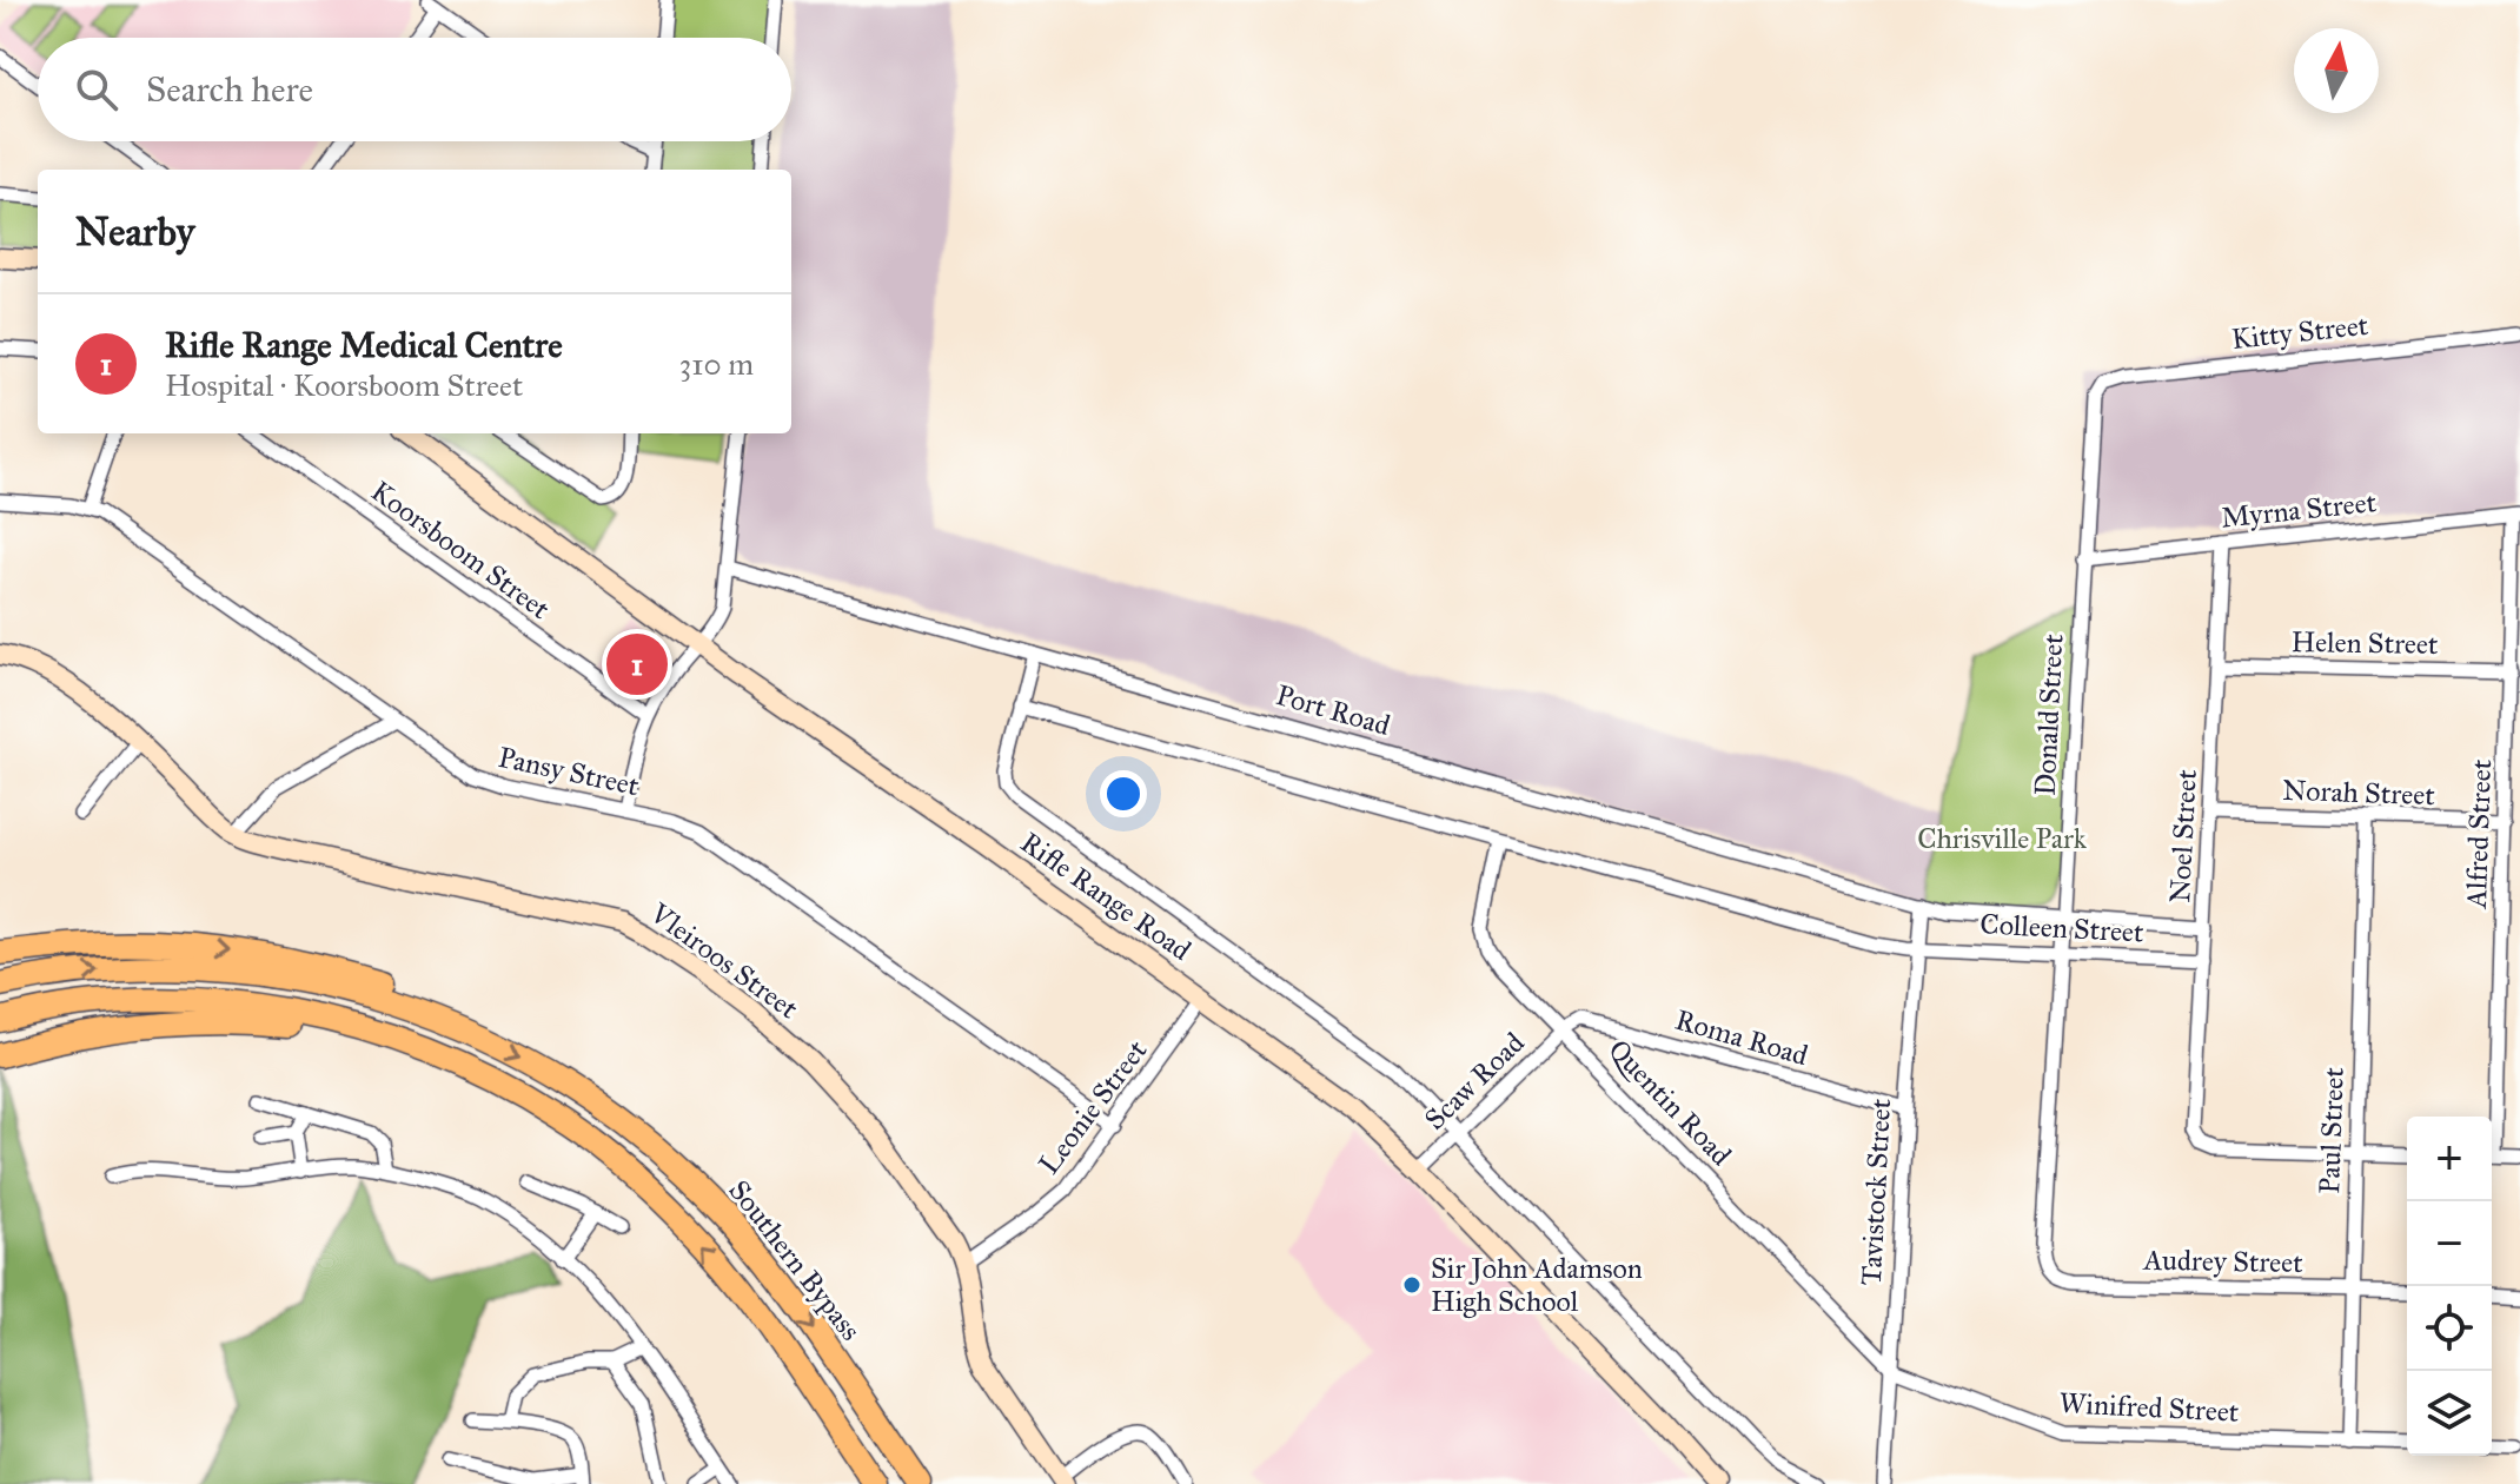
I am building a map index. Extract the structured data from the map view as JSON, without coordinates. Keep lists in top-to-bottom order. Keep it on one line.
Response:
{"streets":{"highway":["Southern Bypass"],"main road":["Rifle Range Road","Vleiroos Street"],"street":["Kitty Street","Myrna Street","Koorsboom Street","Helen Street","Port Road","Donald Street","Pansy Street","Norah Street","Alfred Street","Noel Street","Colleen Street","Roma Road","Scaw Road","Quentin Road","Leonie Street","Paul Street","Tavistock Street","Audrey Street","Winifred Street"]},"crossings":[["Kitty Street","Donald Street"],["Myrna Street","Donald Street"],["Myrna Street","Alfred Street"],["Myrna Street","Noel Street"],["Helen Street","Alfred Street"],["Helen Street","Noel Street"],["Port Road","Rifle Range Road"],["Port Road","Colleen Street"],["Port Road","Tavistock Street"],["Donald Street","Colleen Street"],["Donald Street","Audrey Street"],["Pansy Street","Leonie Street"],["Norah Street","Alfred Street"],["Norah Street","Noel Street"],["Norah Street","Paul Street"],["Noel Street","Colleen Street"],["Noel Street","Paul Street"],["Rifle Range Road","Scaw Road"],["Rifle Range Road","Leonie Street"],["Colleen Street","Tavistock Street"],["Vleiroos Street","Leonie Street"],["Roma Road","Scaw Road"],["Roma Road","Quentin Road"],["Roma Road","Tavistock Street"],["Scaw Road","Quentin Road"],["Quentin Road","Tavistock Street"],["Quentin Road","Winifred Street"],["Paul Street","Audrey Street"],["Paul Street","Winifred Street"],["Tavistock Street","Winifred Street"]],"parks":["Chrisville Park"],"places":["Sir John Adamson High School"],"north":"top","page":{"search":"Search here","heading":"Nearby","list":[{"mark":"1","name":"Rifle Range Medical Centre","note":"Hospital · Koorsboom Street","value":"310 m"}],"pins":"1","map_buttons":["+","−"]}}
